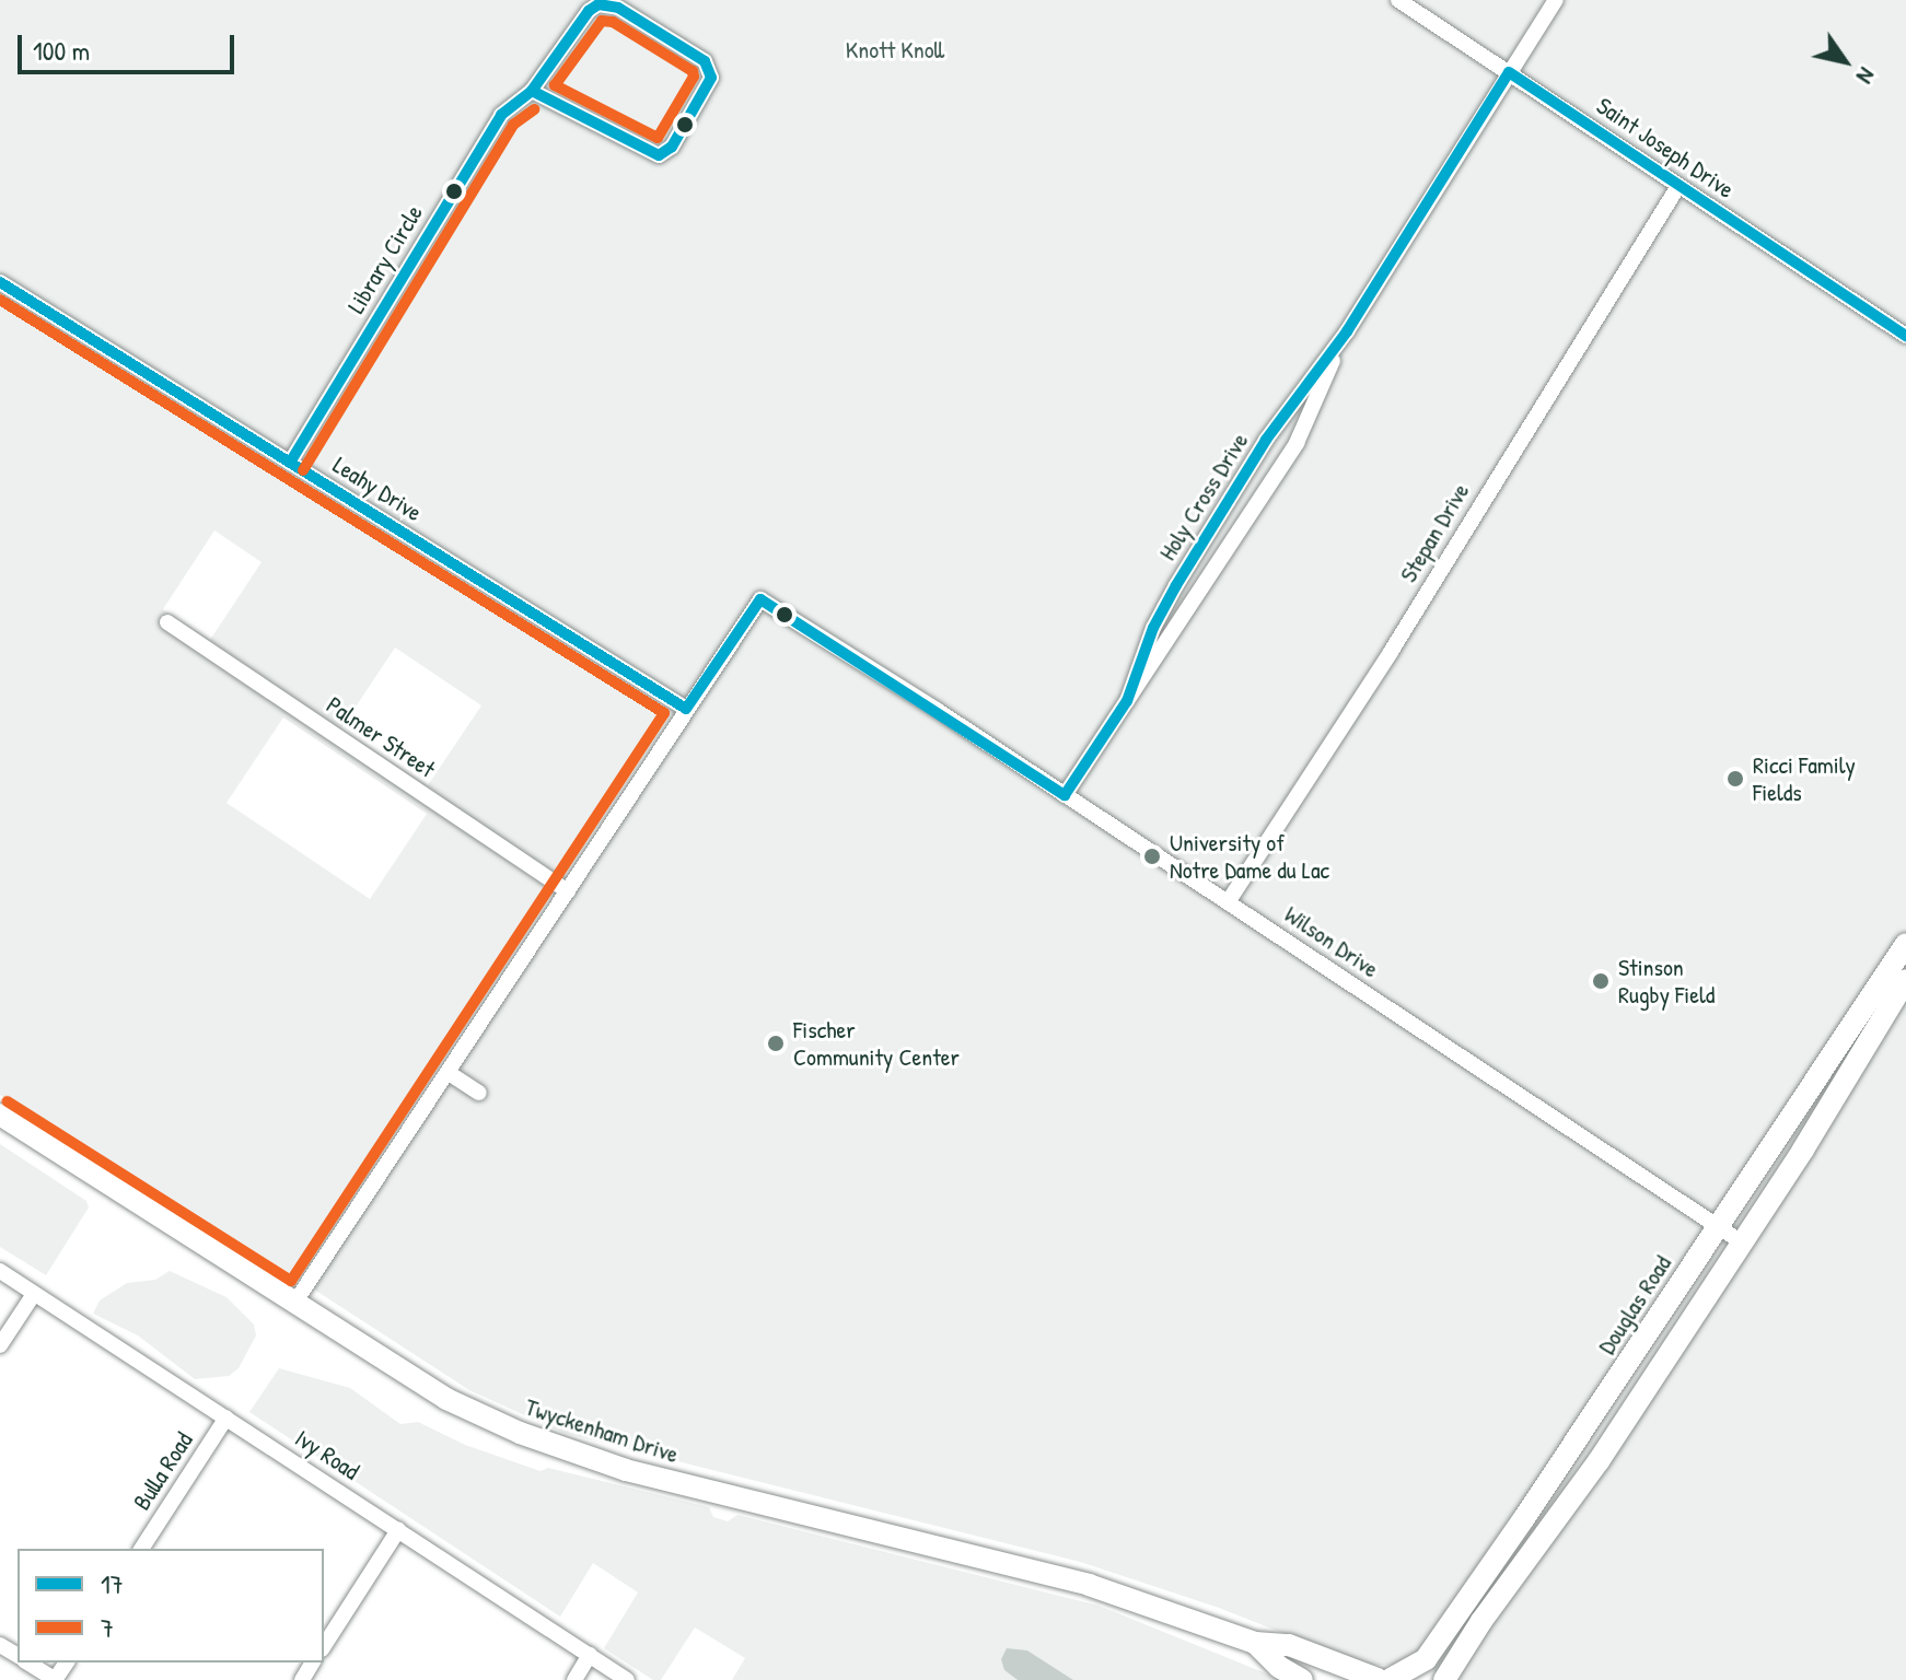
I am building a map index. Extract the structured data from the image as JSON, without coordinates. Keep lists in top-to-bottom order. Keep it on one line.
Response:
{"streets":{"street":["Saint Joseph Drive","Library Circle","Leahy Drive","Holy Cross Drive","Stepan Drive","Palmer Street","Wilson Drive","Douglas Road","Twyckenham Drive","Ivy Road","Bulla Road"]},"crossings":[["Saint Joseph Drive","Holy Cross Drive"],["Saint Joseph Drive","Stepan Drive"],["Library Circle","Leahy Drive"],["Leahy Drive","Wilson Drive"],["Holy Cross Drive","Wilson Drive"],["Stepan Drive","Wilson Drive"],["Wilson Drive","Douglas Road"],["Douglas Road","Twyckenham Drive"],["Ivy Road","Bulla Road"]],"parks":["Knott Knoll"],"places":["Ricci Family Fields","University of Notre Dame du Lac","Stinson Rugby Field","Fischer Community Center"],"lines":["transit line 17","transit line 7"],"legend":["17","7"],"scale_bar":"100 m","north":"bottom right"}
